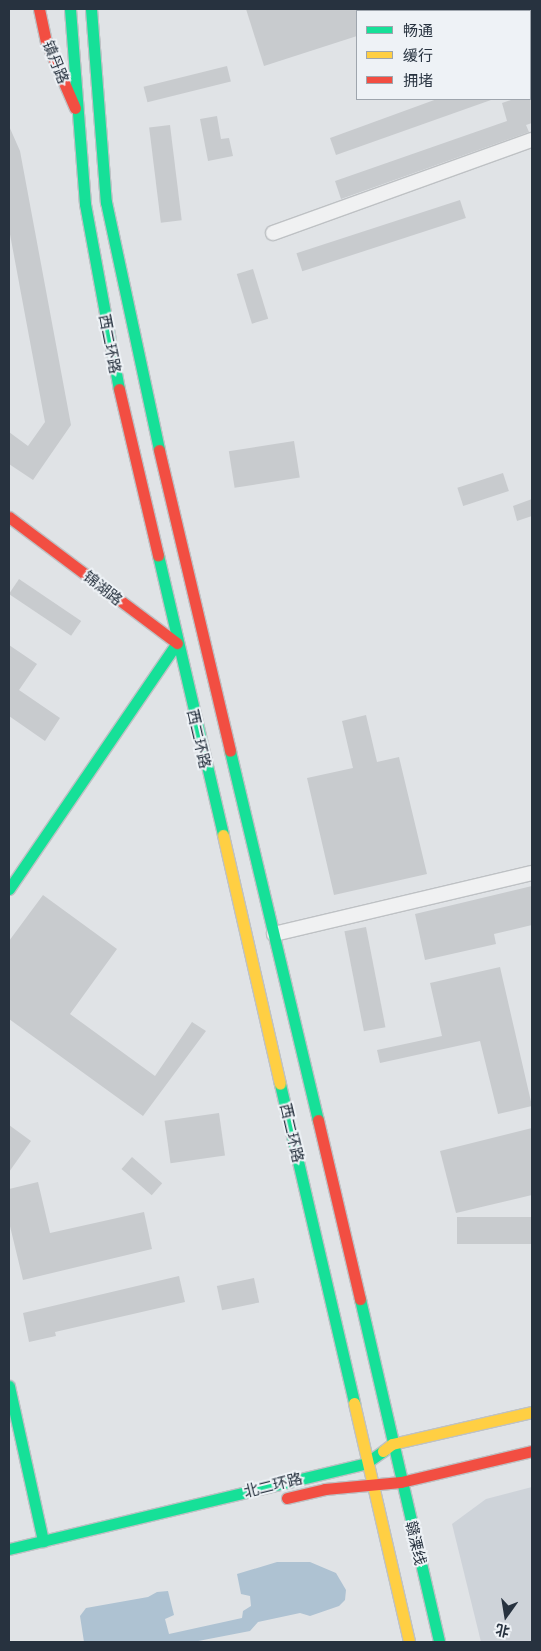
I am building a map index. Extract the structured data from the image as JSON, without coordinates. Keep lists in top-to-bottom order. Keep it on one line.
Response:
{"streets":{"main road":["镇丹路","西二环路","锦湖路","北二环路","赣溧线"]},"crossings":[["镇丹路","西二环路"],["西二环路","锦湖路"],["西二环路","北二环路"],["西二环路","赣溧线"],["北二环路","赣溧线"]],"legend":["畅通","缓行","拥堵"],"north":"bottom"}
